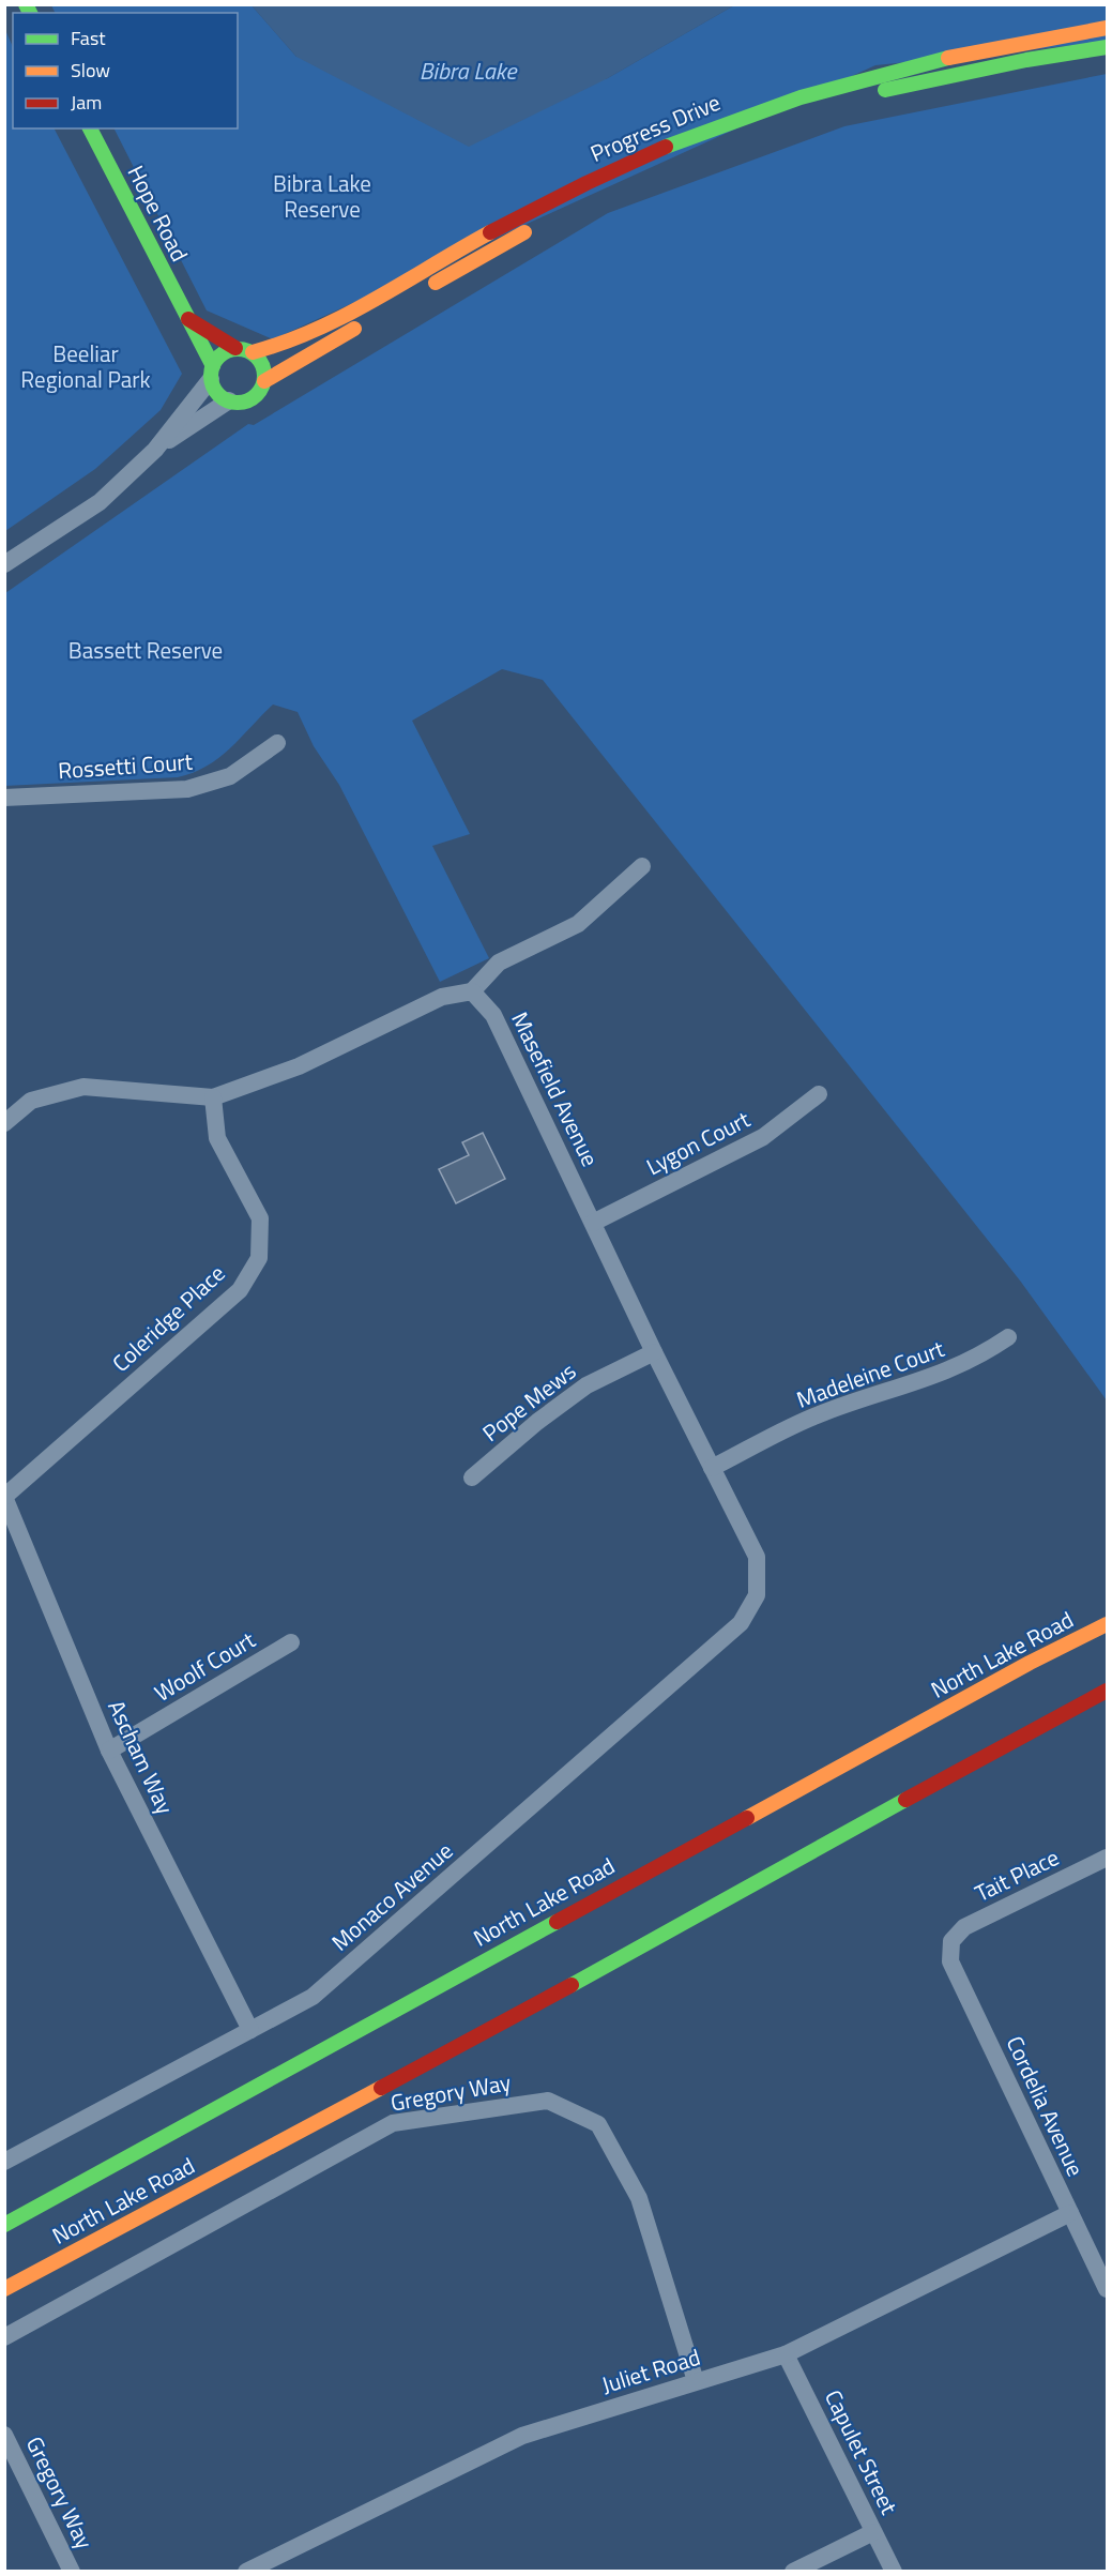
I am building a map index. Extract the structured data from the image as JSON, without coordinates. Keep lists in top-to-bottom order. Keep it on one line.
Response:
{"streets":{"main road":["Progress Drive","Hope Road","North Lake Road"],"street":["Rossetti Court","Masefield Avenue","Lygon Court","Coleridge Place","Madeleine Court","Pope Mews","Woolf Court","Ascham Way","Tait Place","Monaco Avenue","Gregory Way","Cordelia Avenue","Juliet Road","Capulet Street"]},"crossings":[["Progress Drive","Hope Road"],["Masefield Avenue","Lygon Court"],["Masefield Avenue","Madeleine Court"],["Masefield Avenue","Pope Mews"],["Masefield Avenue","Monaco Avenue"],["Coleridge Place","Ascham Way"],["Woolf Court","Ascham Way"],["Ascham Way","Monaco Avenue"],["Tait Place","Cordelia Avenue"],["Gregory Way","Juliet Road"],["Cordelia Avenue","Juliet Road"],["Juliet Road","Capulet Street"]],"water":["Bibra Lake"],"parks":["Bibra Lake Reserve","Beeliar Regional Park","Bassett Reserve"],"legend":["Fast","Slow","Jam"]}
